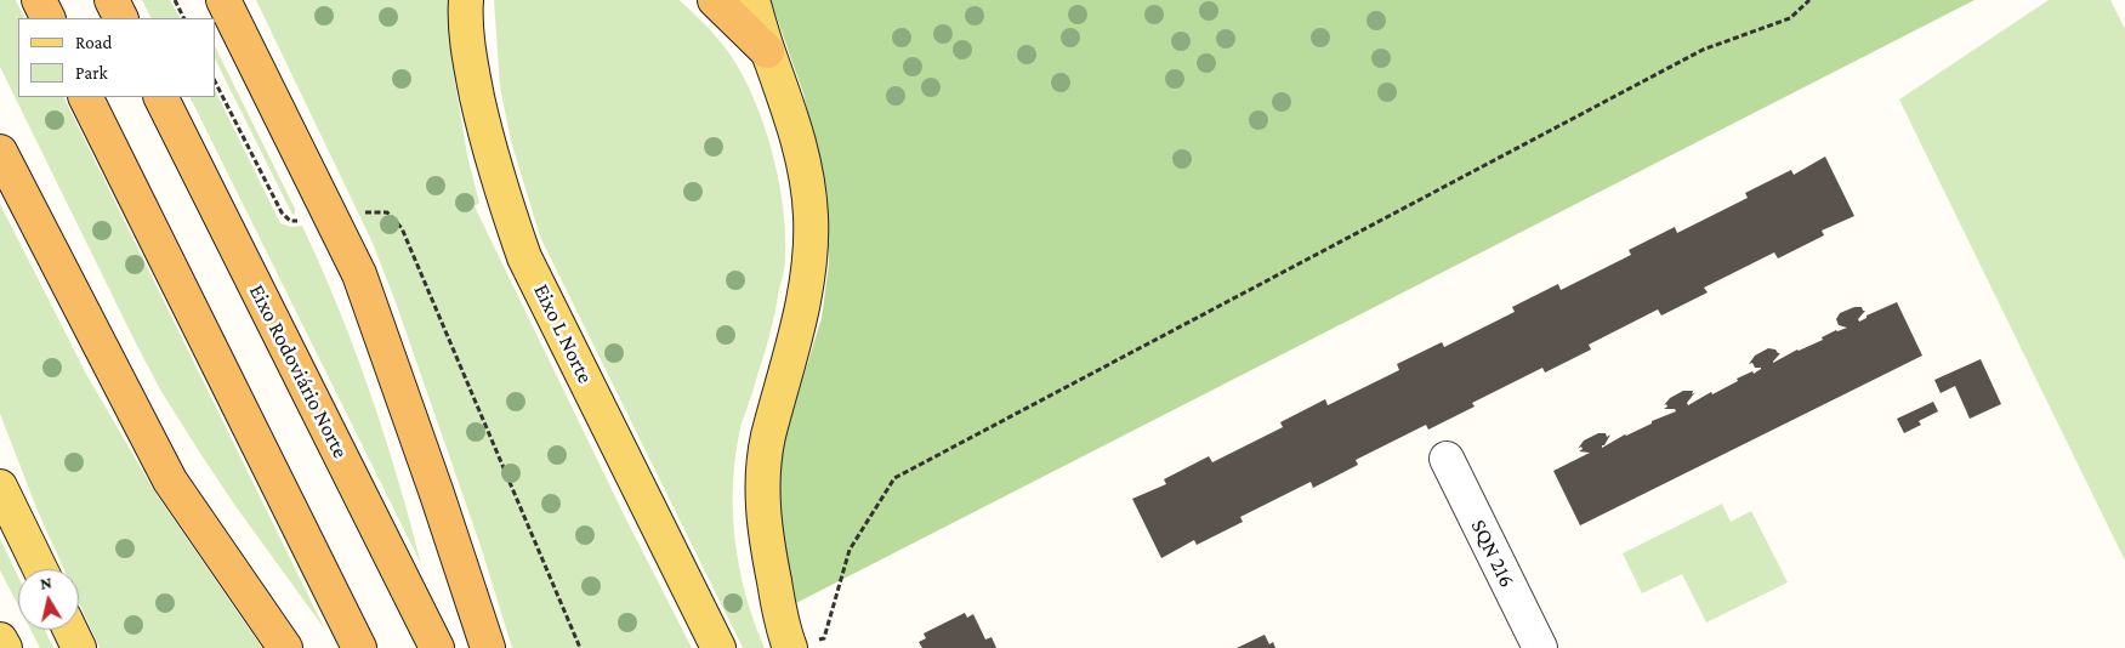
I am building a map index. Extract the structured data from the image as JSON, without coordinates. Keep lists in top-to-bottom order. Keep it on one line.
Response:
{"streets":{"highway":["Eixo Rodoviário Norte"],"main road":["Eixo L Norte"],"street":["SQN 216"]},"legend":["Road","Park"],"north":"top"}
